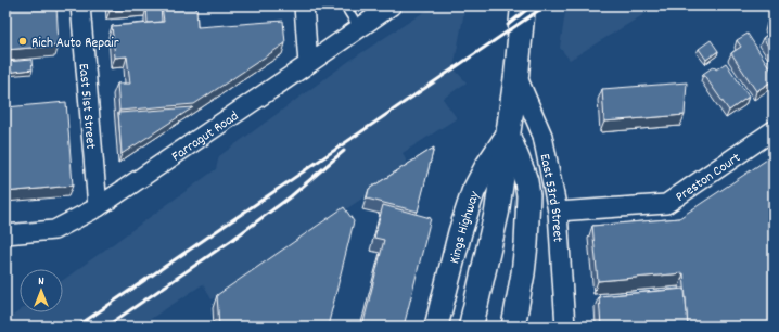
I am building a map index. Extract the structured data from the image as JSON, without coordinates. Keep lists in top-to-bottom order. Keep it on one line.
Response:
{"streets":{"main road":["Kings Highway"],"street":["East 51st Street","Farragut Road","Preston Court","East 53rd Street"]},"crossings":[["East 51st Street","Farragut Road"],["Preston Court","East 53rd Street"],["East 53rd Street","Kings Highway"]],"places":["Rich Auto Repair"],"north":"top"}
